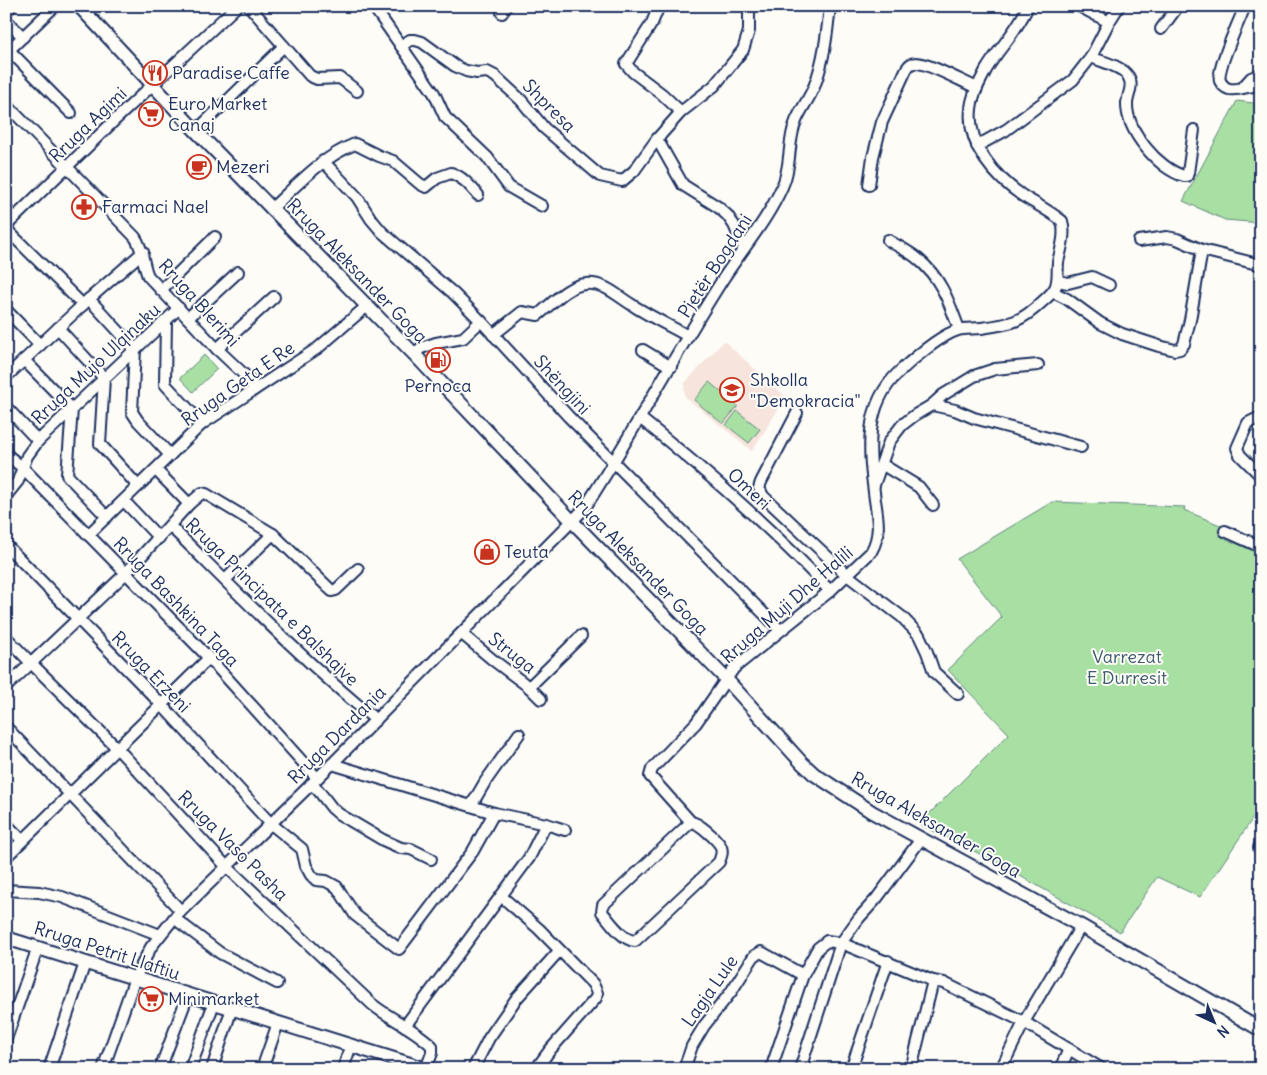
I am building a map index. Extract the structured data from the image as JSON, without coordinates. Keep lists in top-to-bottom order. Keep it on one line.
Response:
{"streets":{"main road":["Rruga Aleksander Goga","Rruga Petrit Llaftiu"],"street":["Shpresa","Rruga Agimi","Pjetër Bogdani","Rruga Blerimi","Rruga Mujo Ulqinaku","Rruga Geta E Re","Shëngjini","Omeri","Rruga Bashkina Taga","Rruga Principata e Balshajve","Rruga Muji Dhe Halili","Struga","Rruga Erzeni","Rruga Dardania","Rruga Vaso Pasha","Lagja Lule"]},"crossings":[["Rruga Agimi","Rruga Aleksander Goga"],["Rruga Agimi","Rruga Blerimi"],["Pjetër Bogdani","Rruga Aleksander Goga"],["Pjetër Bogdani","Shëngjini"],["Pjetër Bogdani","Omeri"],["Pjetër Bogdani","Rruga Dardania"],["Rruga Aleksander Goga","Rruga Geta E Re"],["Rruga Aleksander Goga","Rruga Muji Dhe Halili"],["Rruga Aleksander Goga","Rruga Dardania"],["Rruga Blerimi","Rruga Mujo Ulqinaku"],["Rruga Blerimi","Rruga Geta E Re"],["Rruga Mujo Ulqinaku","Rruga Bashkina Taga"],["Rruga Geta E Re","Rruga Bashkina Taga"],["Shëngjini","Rruga Muji Dhe Halili"],["Omeri","Rruga Muji Dhe Halili"],["Rruga Bashkina Taga","Rruga Dardania"],["Rruga Principata e Balshajve","Rruga Dardania"],["Struga","Rruga Dardania"],["Rruga Erzeni","Rruga Dardania"],["Rruga Dardania","Rruga Vaso Pasha"],["Rruga Dardania","Rruga Petrit Llaftiu"],["Rruga Vaso Pasha","Rruga Petrit Llaftiu"]],"parks":["Varrezat E Durresit"],"places":{"restaurant":["Paradise Caffe"],"supermarket":["Euro Market Canaj","Minimarket"],"cafe":["Mezeri"],"pharmacy":["Farmaci Nael"],"fuel station":["Pernoca"],"school or university":["Shkolla \"Demokracia\""],"shop":["Teuta"]},"north":"bottom right"}
